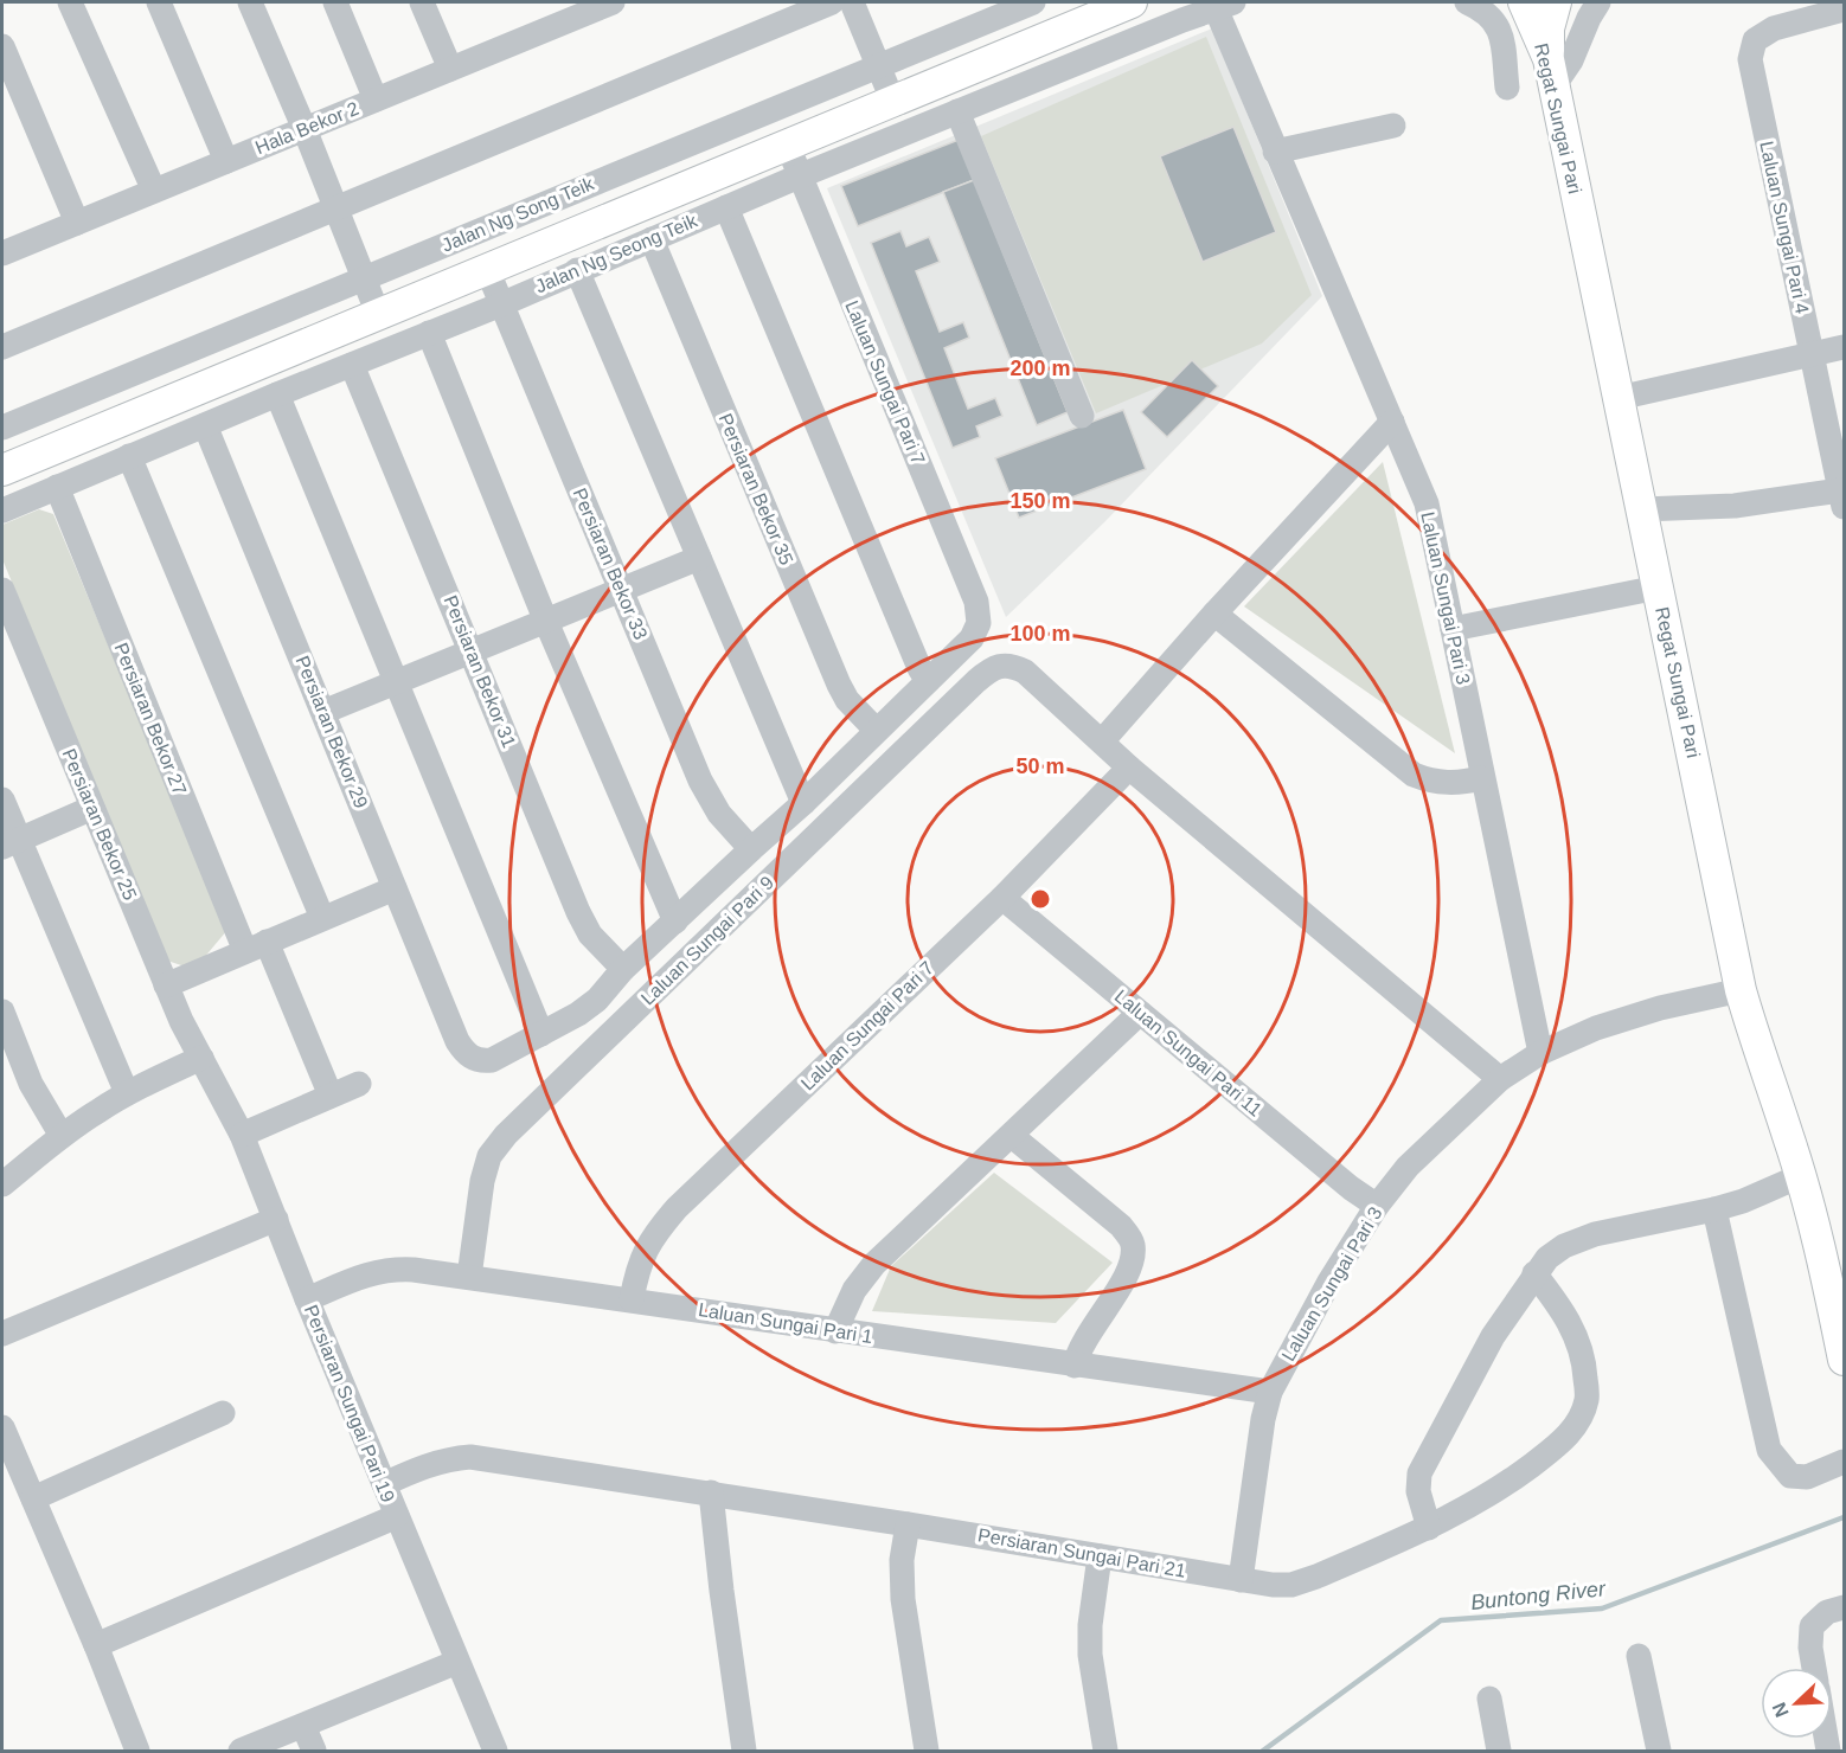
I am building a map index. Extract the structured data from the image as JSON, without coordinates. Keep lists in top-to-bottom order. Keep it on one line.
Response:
{"streets":{"main road":["Regat Sungai Pari","Jalan Ng Seong Teik"],"street":["Hala Bekor 2","Jalan Ng Song Teik","Laluan Sungai Pari 4","Laluan Sungai Pari 7","Persiaran Bekor 35","Persiaran Bekor 33","Laluan Sungai Pari 3","Persiaran Bekor 31","Persiaran Bekor 27","Persiaran Bekor 29","Persiaran Bekor 25","Laluan Sungai Pari 9","Laluan Sungai Pari 11","Laluan Sungai Pari 1","Persiaran Sungai Pari 19","Persiaran Sungai Pari 21"]},"crossings":[["Regat Sungai Pari","Laluan Sungai Pari 3"],["Jalan Ng Seong Teik","Laluan Sungai Pari 7"],["Jalan Ng Seong Teik","Persiaran Bekor 35"],["Jalan Ng Seong Teik","Persiaran Bekor 33"],["Jalan Ng Seong Teik","Laluan Sungai Pari 3"],["Jalan Ng Seong Teik","Persiaran Bekor 31"],["Jalan Ng Seong Teik","Persiaran Bekor 27"],["Jalan Ng Seong Teik","Persiaran Bekor 29"],["Laluan Sungai Pari 7","Laluan Sungai Pari 11"],["Laluan Sungai Pari 7","Laluan Sungai Pari 1"],["Laluan Sungai Pari 3","Laluan Sungai Pari 11"],["Laluan Sungai Pari 3","Laluan Sungai Pari 1"],["Laluan Sungai Pari 3","Persiaran Sungai Pari 21"],["Persiaran Bekor 25","Persiaran Sungai Pari 19"],["Laluan Sungai Pari 9","Laluan Sungai Pari 1"],["Laluan Sungai Pari 1","Persiaran Sungai Pari 19"],["Persiaran Sungai Pari 19","Persiaran Sungai Pari 21"]],"water":["Buntong River"],"north":"bottom left","rings":["200 m","150 m","100 m","50 m"]}
